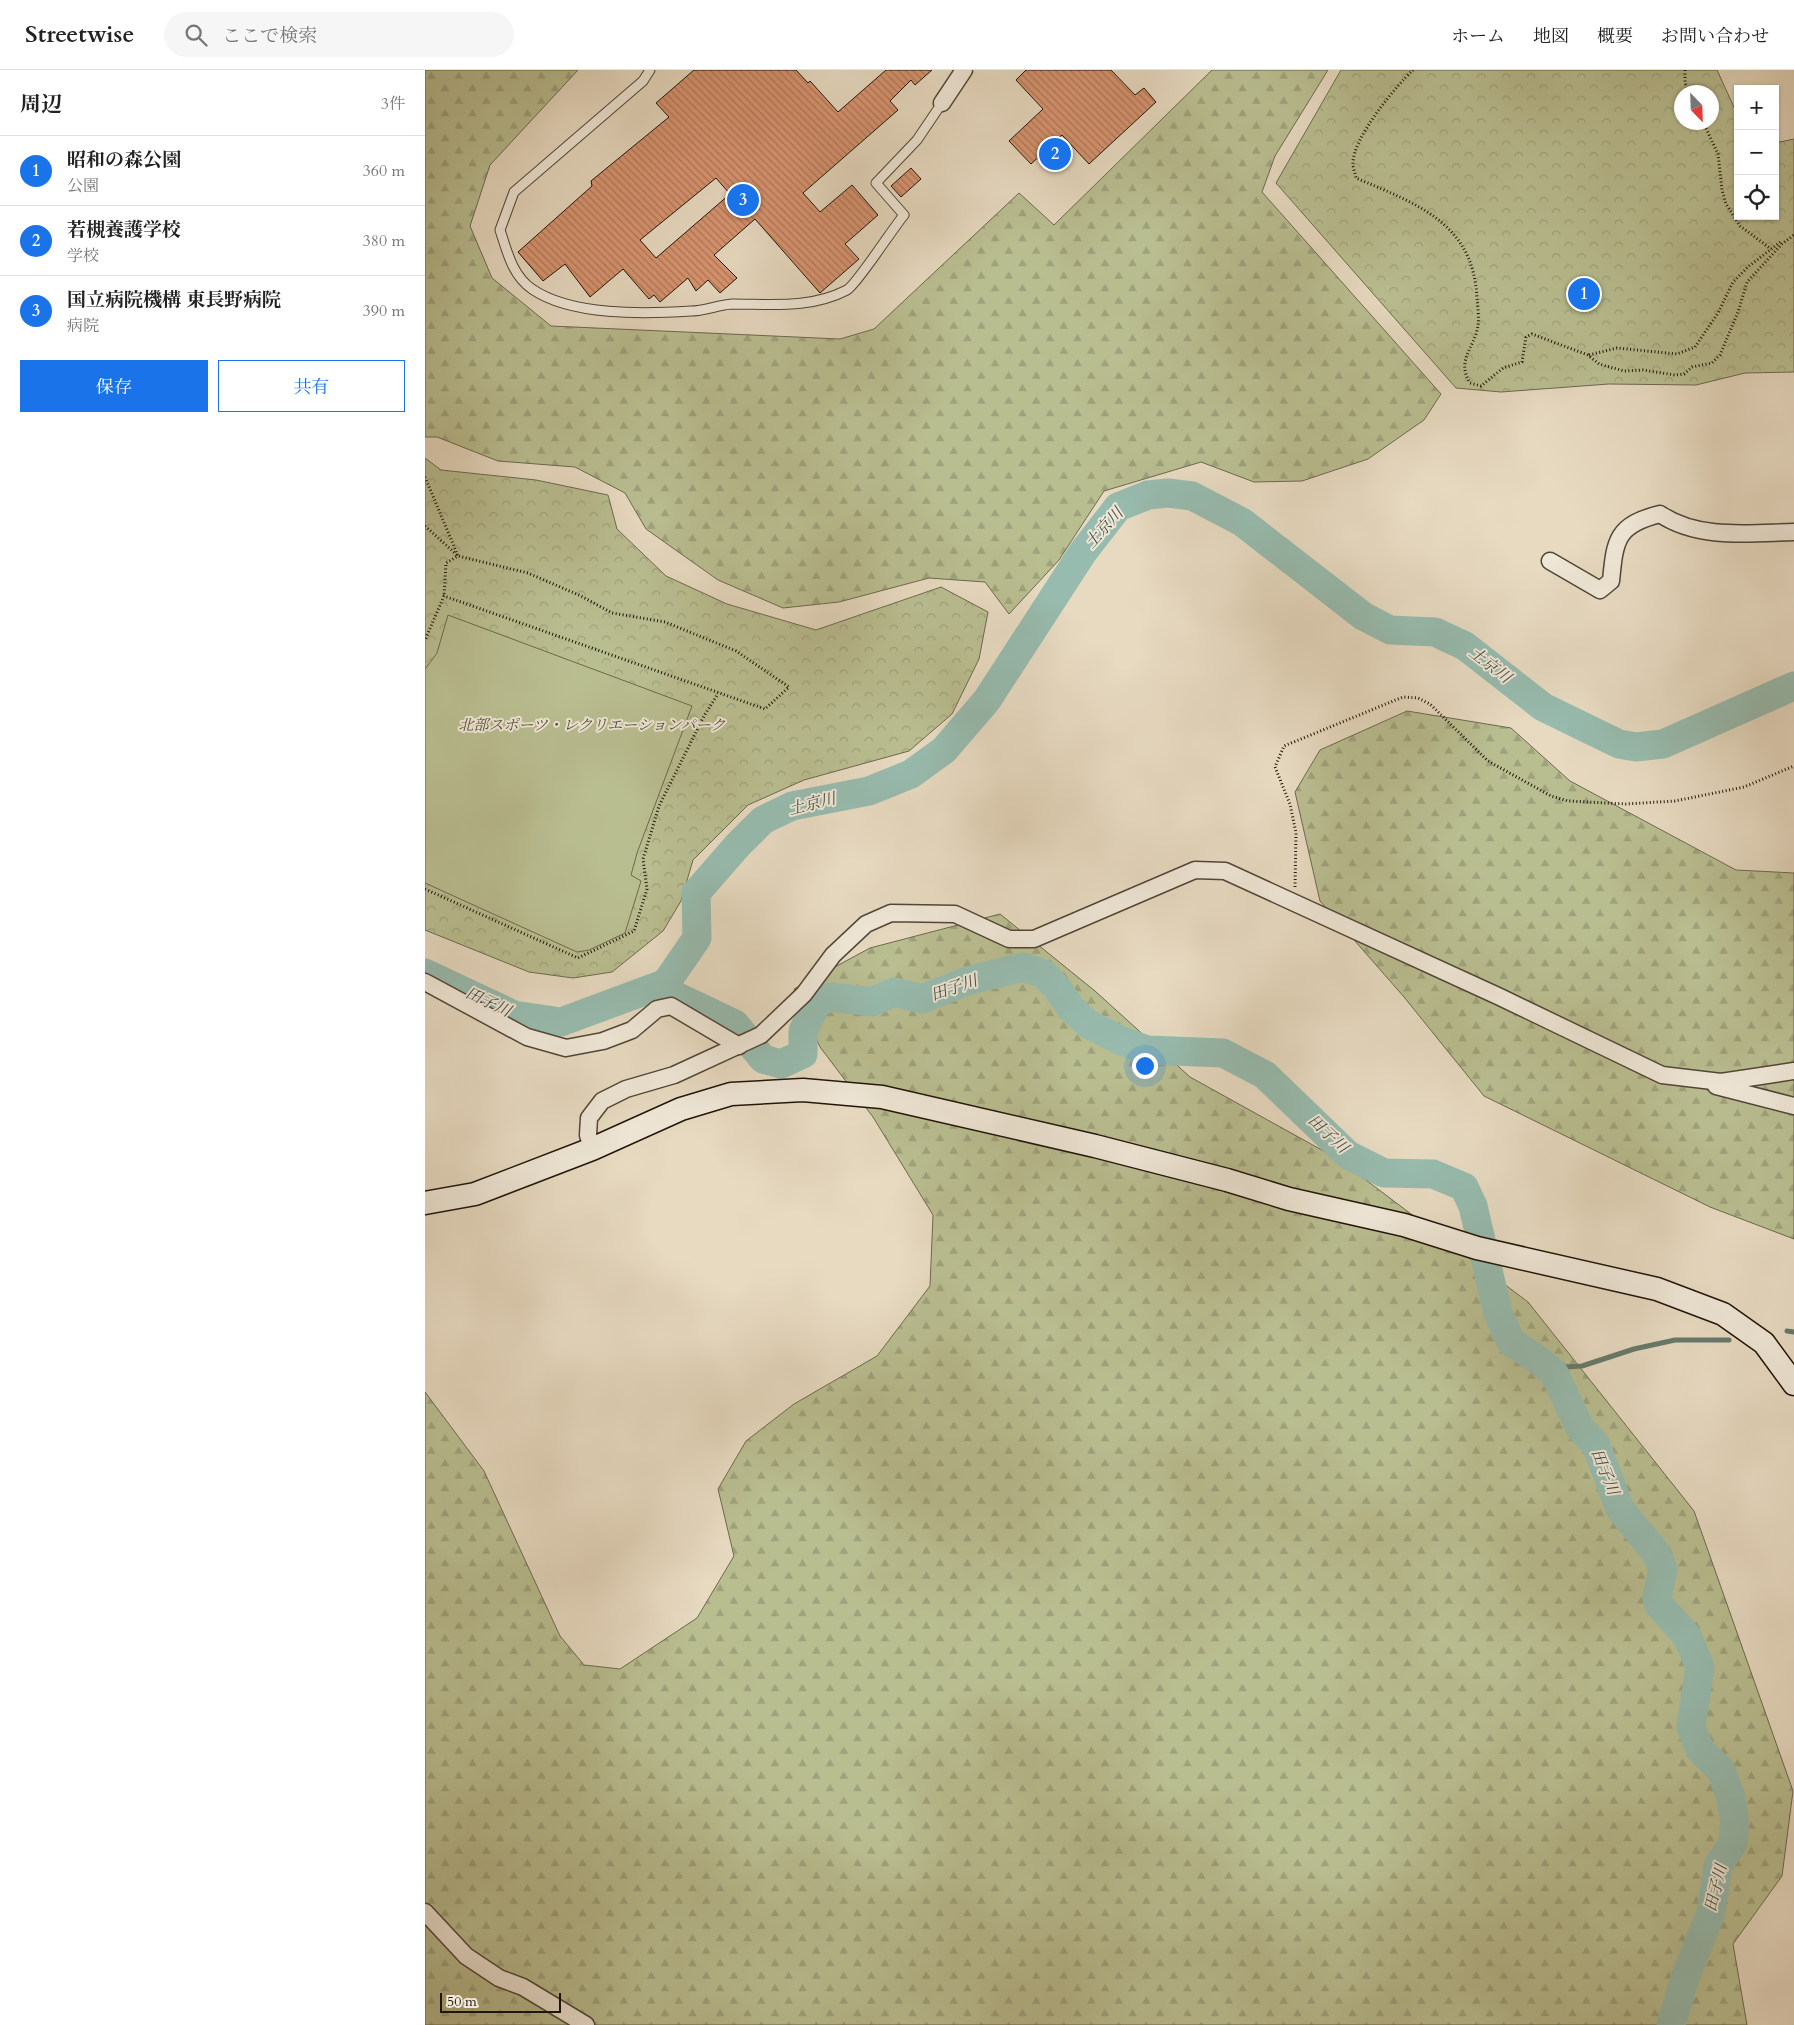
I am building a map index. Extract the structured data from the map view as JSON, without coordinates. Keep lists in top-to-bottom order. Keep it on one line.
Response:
{"water":["土京川","田子川"],"parks":["北部スポーツ・レクリエーションパーク"],"scale_bar":"50 m","north":"bottom right","page":{"header":"Streetwise","search":"ここで検索","nav":["ホーム","地図","概要","お問い合わせ"],"heading":["周辺","3件"],"map_buttons":["+","−"],"list":[{"mark":"1","name":"昭和の森公園","note":"公園","value":"360 m"},{"mark":"2","name":"若槻養護学校","note":"学校","value":"380 m"},{"mark":"3","name":"国立病院機構 東長野病院","note":"病院","value":"390 m"}],"pins":["2","3","1"],"buttons":["保存","共有"],"scale":"50 m"}}
